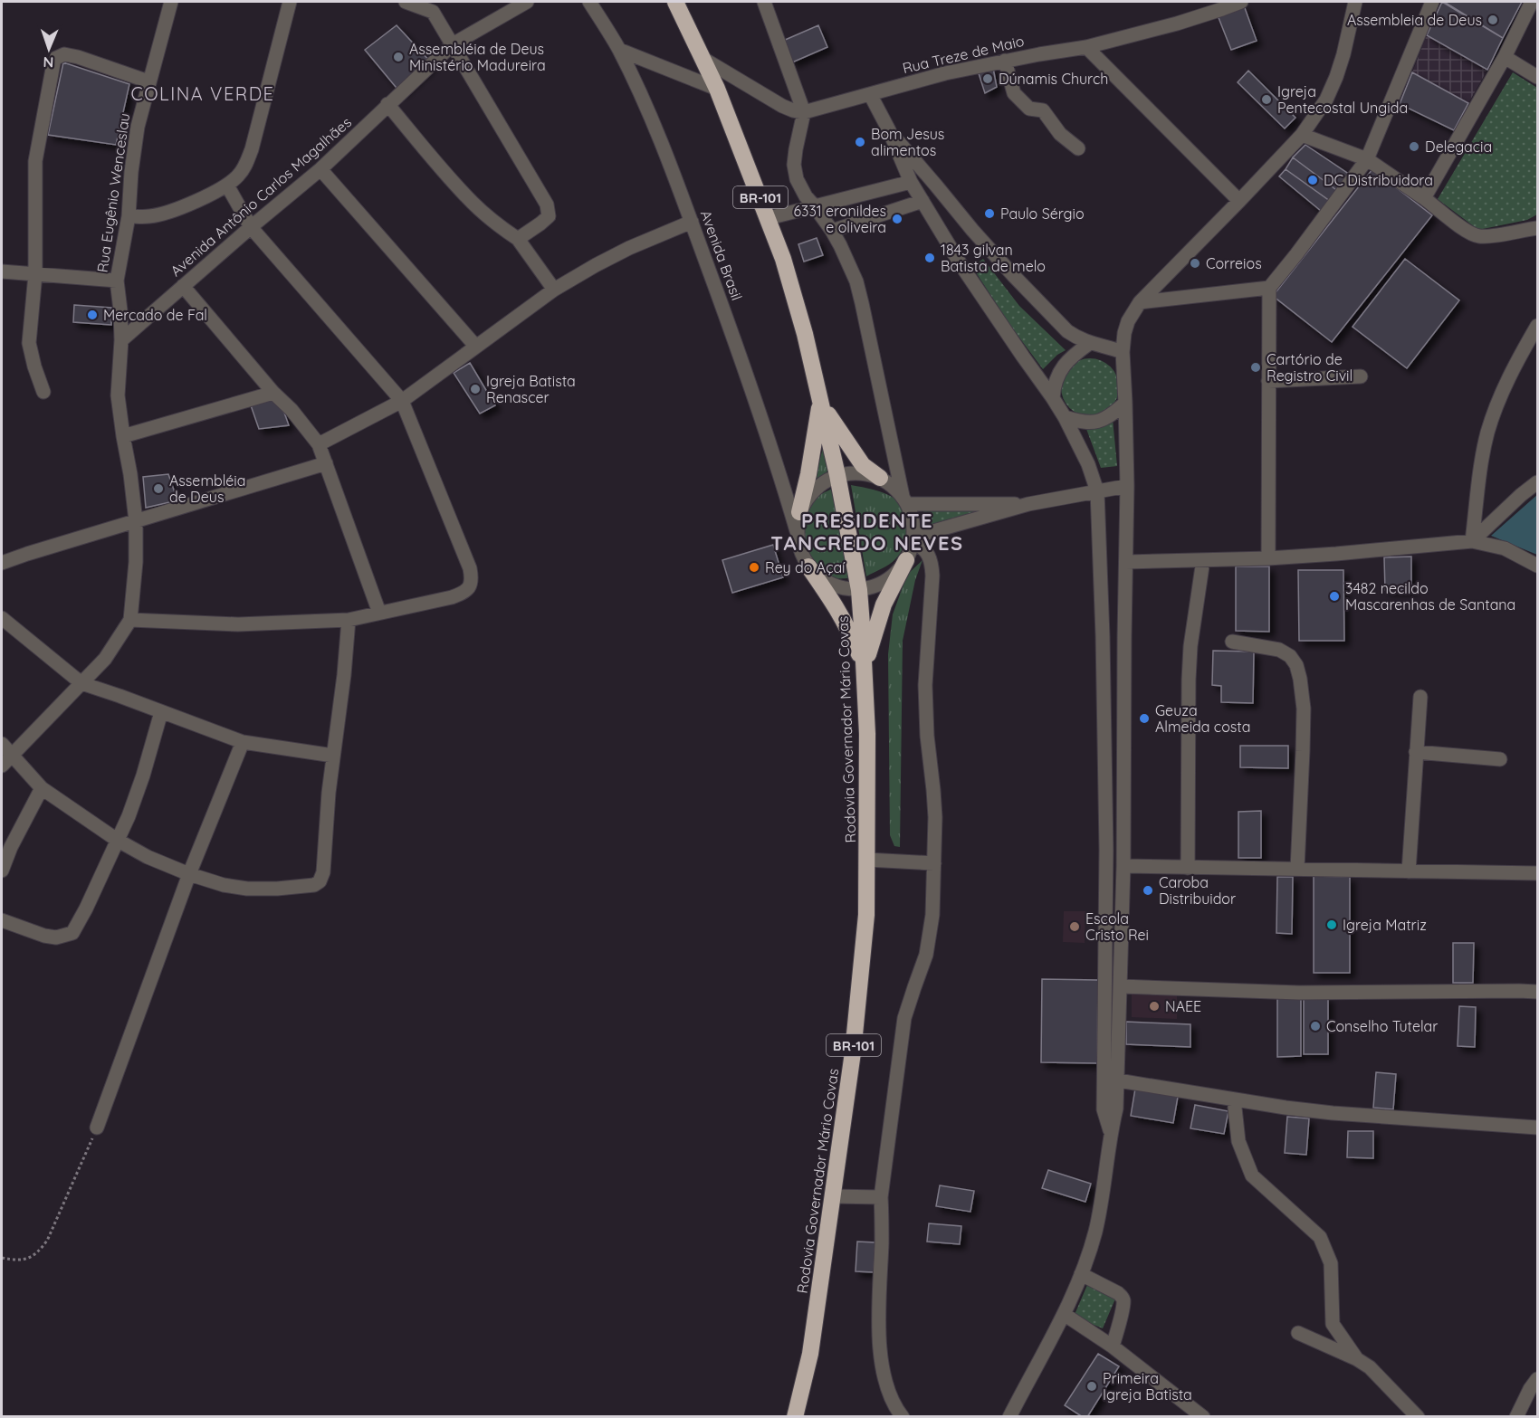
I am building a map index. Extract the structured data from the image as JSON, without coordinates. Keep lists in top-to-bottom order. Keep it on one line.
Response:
{"streets":{"highway":["BR-101","Rodovia Governador Mário Covas"],"street":["Rua Treze de Maio","Rua Eugênio Wenceslau","Avenida Antônio Carlos Magalhães","Avenida Brasil"]},"crossings":[["Rua Eugênio Wenceslau","Avenida Antônio Carlos Magalhães"]],"districts":["COLINA VERDE","PRESIDENTE TANCREDO NEVES"],"places":["Assembleia de Deus","Assembléia de Deus Ministério Madureira","Dúnamis Church","Igreja Pentecostal Ungida","Bom Jesus alimentos","Delegacia","DC Distribuidora","Paulo Sérgio","6331 eronildes e oliveira","1843 gilvan Batista de melo","Correios","Mercado de Fal","Cartório de Registro Civil","Igreja Batista Renascer","Assembléia de Deus","Rey do Açaí","3482 necildo Mascarenhas de Santana","Geuza Almeida costa","Caroba Distribuidor","Igreja Matriz","Escola Cristo Rei","NAEE","Conselho Tutelar","Primeira Igreja Batista"],"north":"bottom"}
